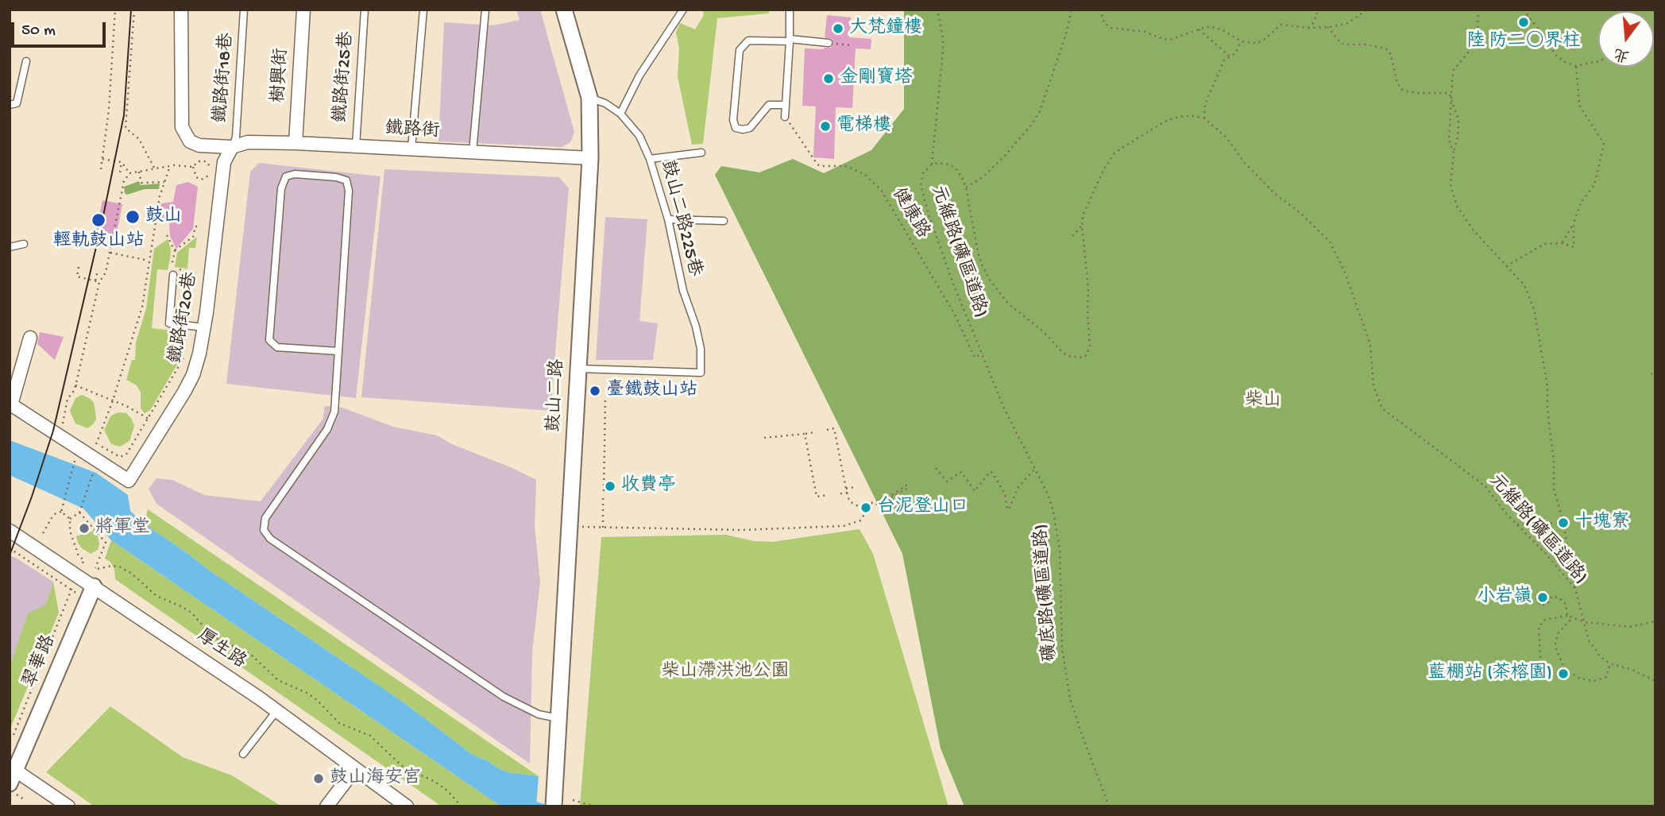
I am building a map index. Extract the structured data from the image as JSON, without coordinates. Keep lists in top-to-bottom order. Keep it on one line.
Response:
{"streets":{"street":["樹興街","鐵路街","鐵路街20巷","鼓山二路","厚生路","翠華路"],"lane":["鐵路街25巷","鐵路街18巷","鼓山二路225巷"],"path":["健康路","元維路(礦區道路)","礦底路(礦區道路)"]},"crossings":[["樹興街","鐵路街"],["鐵路街25巷","鐵路街"],["鐵路街18巷","鐵路街"],["鐵路街18巷","鐵路街20巷"],["鐵路街","鐵路街20巷"],["鐵路街","鼓山二路"],["健康路","元維路(礦區道路)"],["健康路","礦底路(礦區道路)"],["鼓山二路225巷","鼓山二路"],["元維路(礦區道路)","礦底路(礦區道路)"],["厚生路","翠華路"]],"parks":["柴山","柴山滯洪池公園"],"places":["陸 防二○界柱","大梵鐘樓","金剛寶塔","電梯樓","鼓山","輕軌鼓山站","臺鐵鼓山站","收費亭","台泥登山口","十塊寮","將軍堂","小岩嶺","藍棚站 (茶榕園)","鼓山海安宮"],"scale_bar":"50 m","north":"bottom"}
